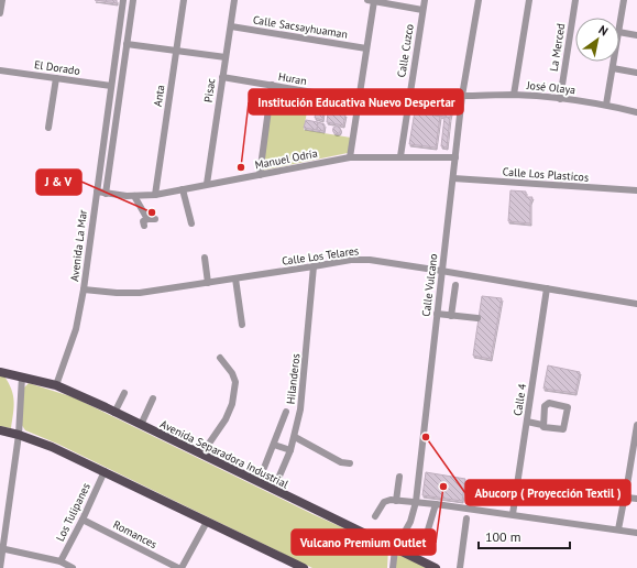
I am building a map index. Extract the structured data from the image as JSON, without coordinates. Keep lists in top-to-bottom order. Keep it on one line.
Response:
{"streets":{"main road":["Avenida Separadora Industrial"],"street":["Calle Sacsayhuaman","La Merced","Calle Cuzco","El Dorado","Huran","José Olaya","Pisac","Anta","Manuel Odría","Calle Los Plasticos","Avenida La Mar","Calle Los Telares","Calle Vulcano","Hilanderos","Calle 4","Los Tulipanes","Romances"]},"crossings":[["Calle Sacsayhuaman","Pisac"],["La Merced","José Olaya"],["Calle Cuzco","Manuel Odría"],["El Dorado","Avenida La Mar"],["Huran","Pisac"],["José Olaya","Calle Vulcano"],["Pisac","Manuel Odría"],["Anta","Manuel Odría"],["Manuel Odría","Avenida La Mar"],["Manuel Odría","Calle Vulcano"],["Calle Los Plasticos","Calle Vulcano"],["Avenida La Mar","Calle Los Telares"],["Avenida La Mar","Avenida Separadora Industrial"],["Calle Los Telares","Calle Vulcano"],["Calle Los Telares","Hilanderos"],["Calle Los Telares","Calle 4"],["Calle Vulcano","Avenida Separadora Industrial"],["Hilanderos","Avenida Separadora Industrial"],["Los Tulipanes","Romances"]],"places":["Institución Educativa Nuevo Despertar","J & V","Abucorp ( Proyección Textil )","Vulcano Premium Outlet"],"scale_bar":"100 m","north":"top right"}
